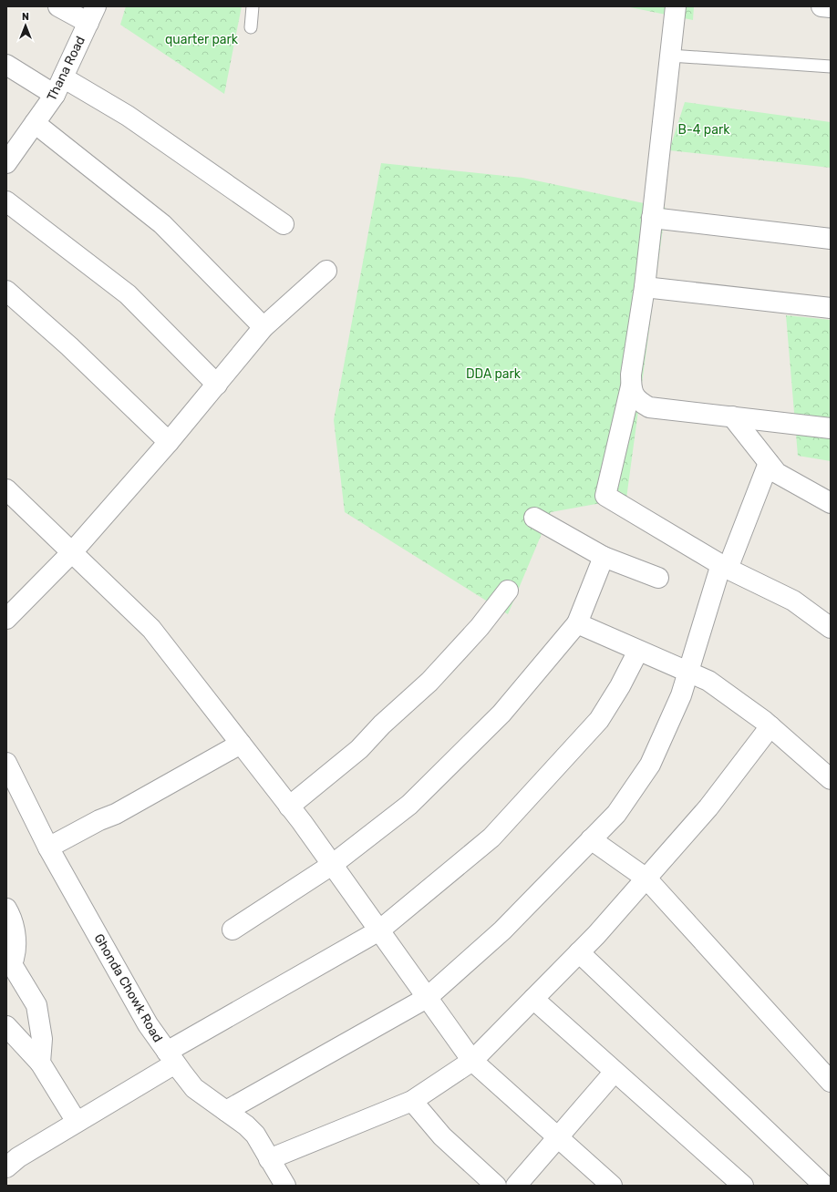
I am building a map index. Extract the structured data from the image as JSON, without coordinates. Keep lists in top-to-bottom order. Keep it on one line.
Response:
{"streets":{"street":["Thana Road","Ghonda Chowk Road"]},"parks":["quarter park","B-4 park","DDA park"],"north":"top"}
